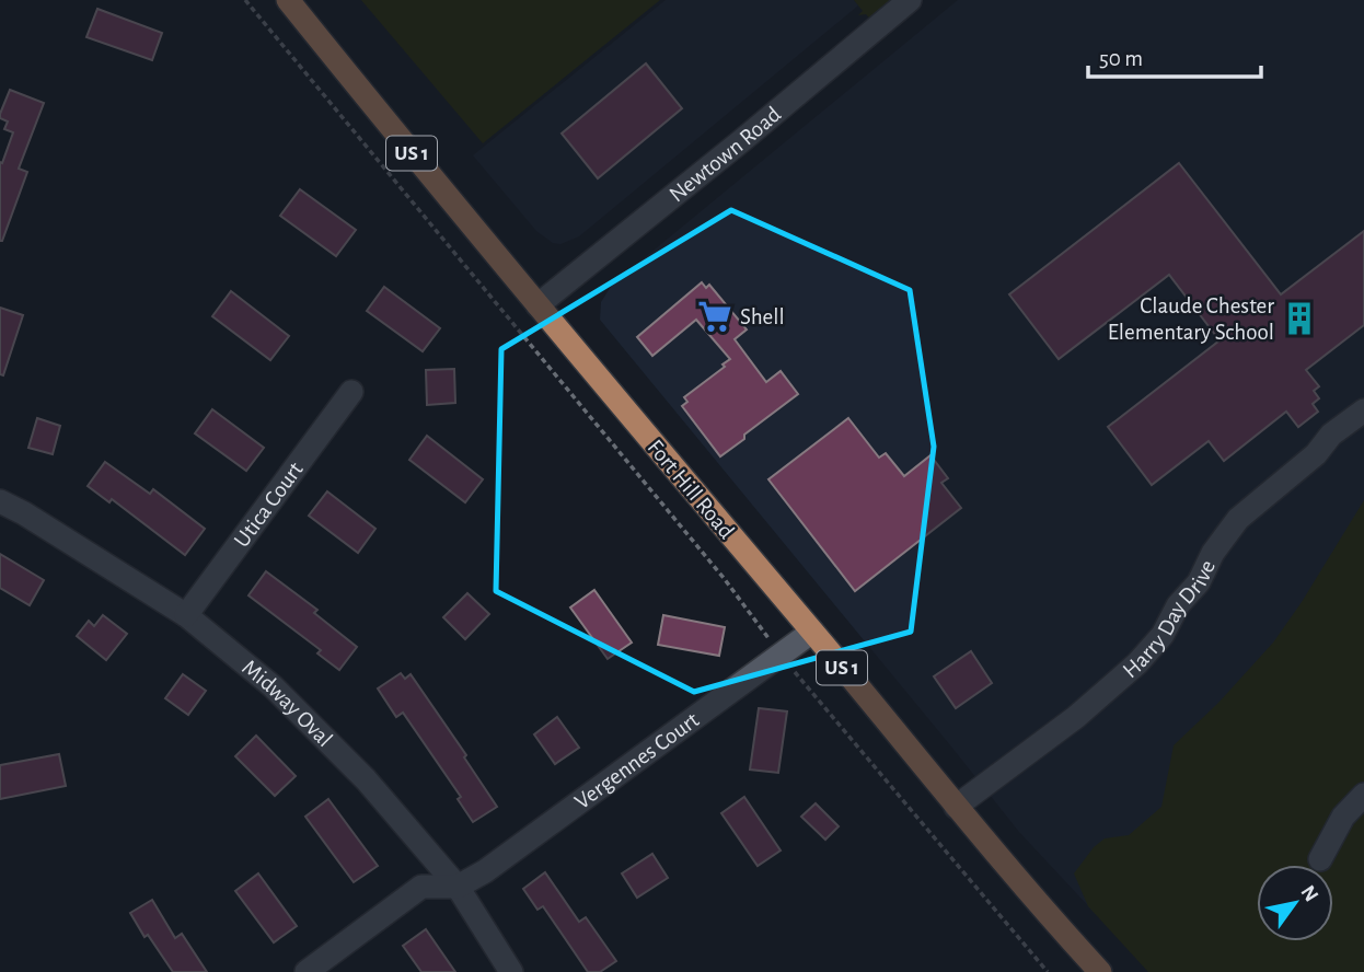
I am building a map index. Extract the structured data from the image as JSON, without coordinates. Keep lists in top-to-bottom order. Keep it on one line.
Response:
{"streets":{"main road":["US 1","Fort Hill Road"],"street":["Newtown Road","Utica Court","Harry Day Drive","Midway Oval","Vergennes Court"]},"crossings":[["Newtown Road","Fort Hill Road"],["Fort Hill Road","Harry Day Drive"],["Fort Hill Road","Vergennes Court"],["Utica Court","Midway Oval"],["Midway Oval","Vergennes Court"]],"places":{"supermarket":["Shell"],"building":["Claude Chester Elementary School"]},"scale_bar":"50 m","north":"top right"}
